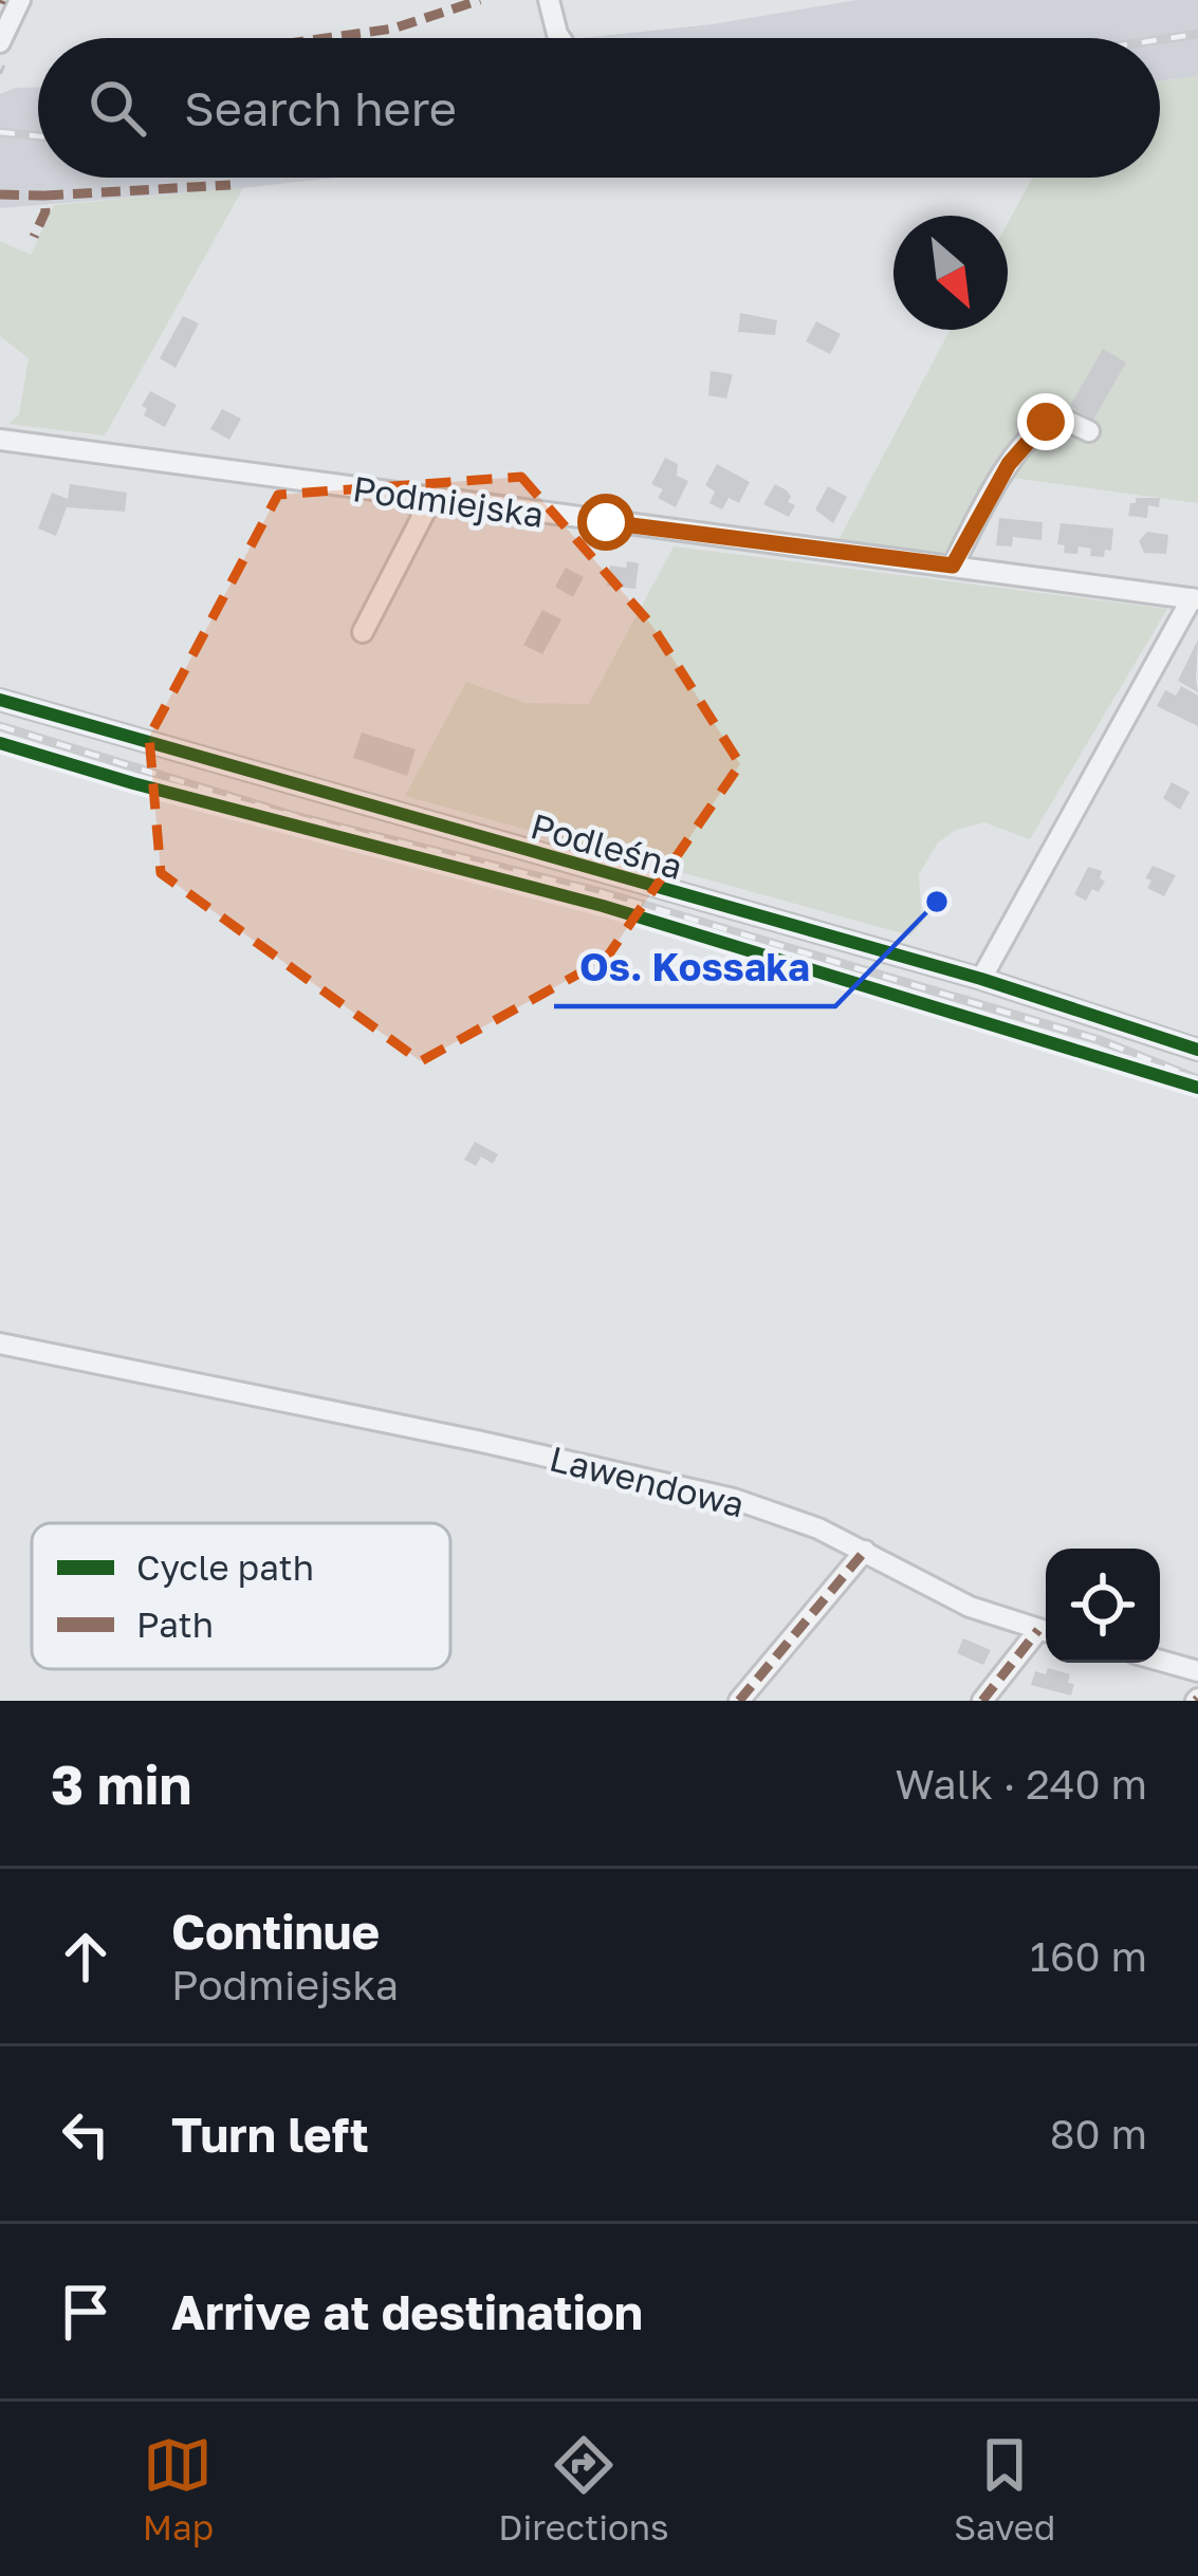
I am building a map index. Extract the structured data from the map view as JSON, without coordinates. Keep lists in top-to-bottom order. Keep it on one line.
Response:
{"streets":{"street":["Podmiejska","Podleśna","Lawendowa"]},"places":["Os. Kossaka"],"legend":["Cycle path","Path"],"north":"bottom right","page":{"search":"Search here","heading":["3 min","Walk · 240 m"],"list":[["Continue","Podmiejska","160 m"],["Turn left","80 m"],"Arrive at destination"],"nav":["Map","Directions","Saved"]}}
